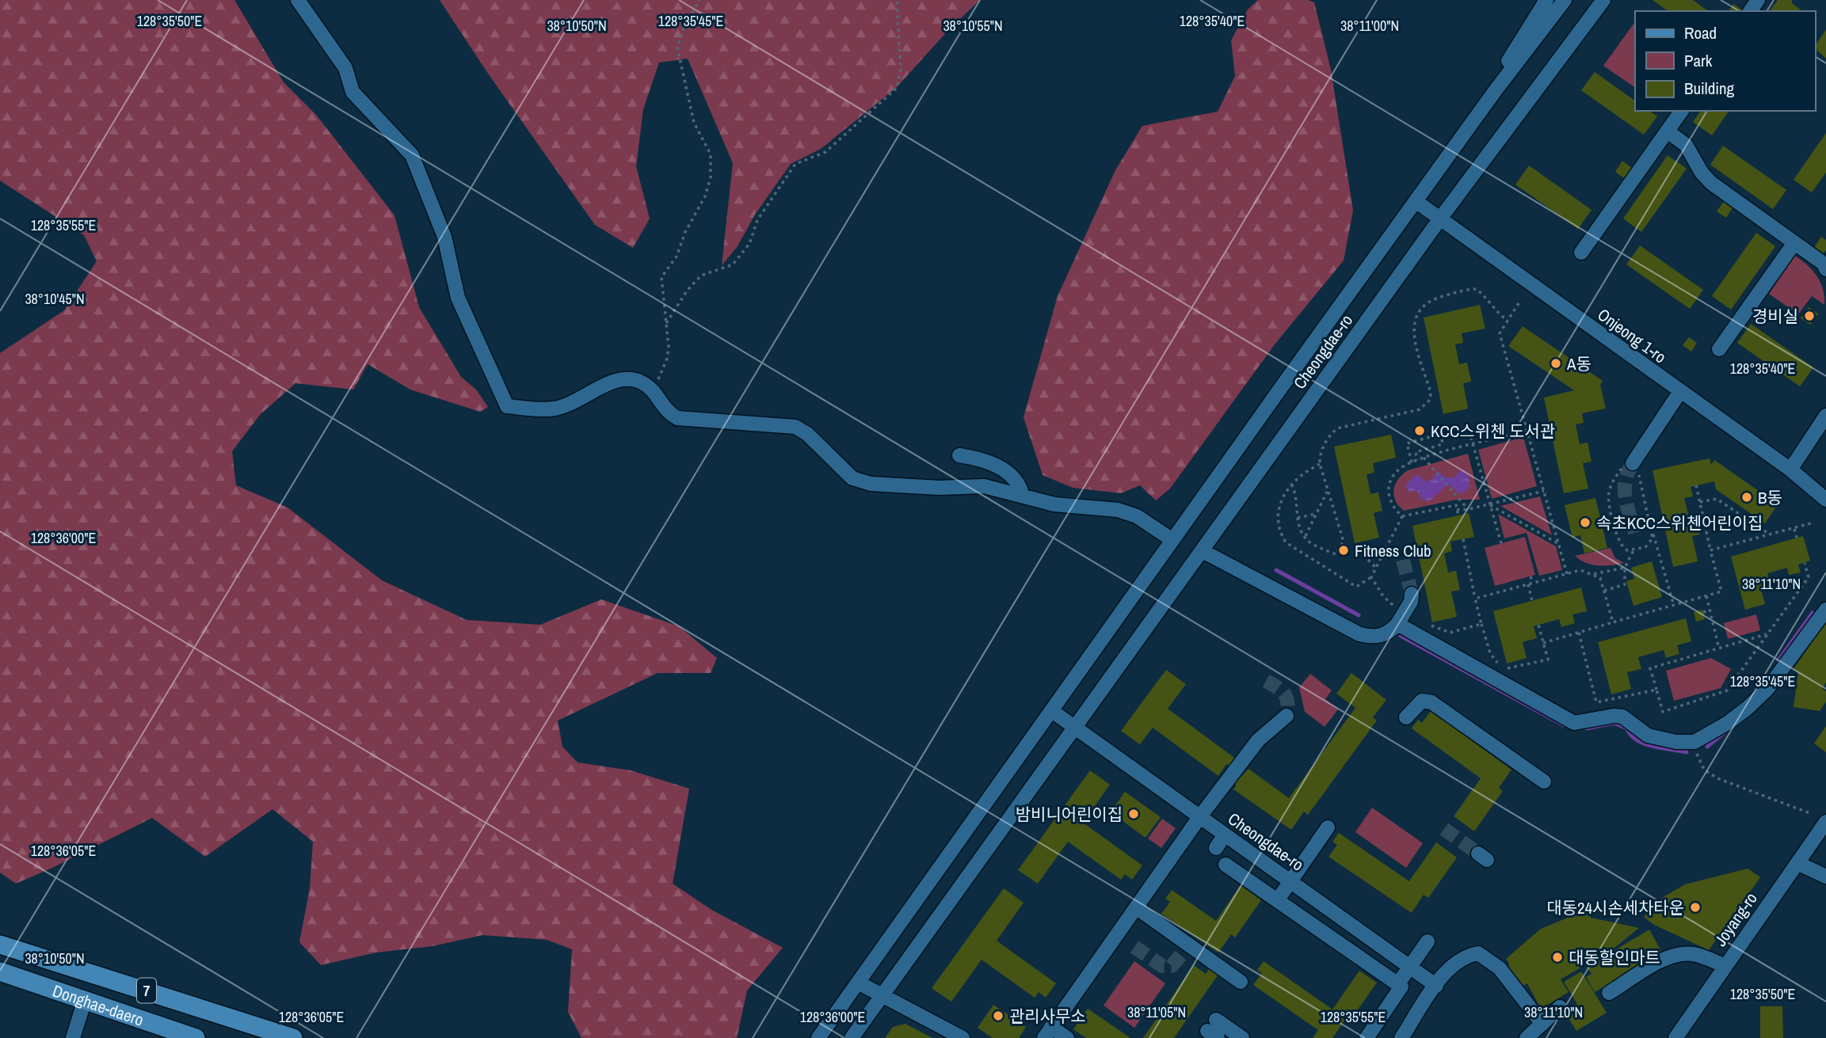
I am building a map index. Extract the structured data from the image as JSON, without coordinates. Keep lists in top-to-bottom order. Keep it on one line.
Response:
{"streets":{"main road":["7","Donghae-daero"],"street":["Onjeong 1-ro","Cheongdae-ro","Joyang-ro"]},"crossings":[["Onjeong 1-ro","Cheongdae-ro"]],"places":["경비실","A동","KCC스위첸 도서관","B동","속초KCC스위첸어린이집","Fitness Club","밤비니어린이집","대동24시손세차타운","대동할인마트","관리사무소"],"legend":["Road","Park","Building"],"coordinates":["128°35'50\"E","128°35'45\"E","128°35'40\"E","38°10'50\"N","38°10'55\"N","38°11'00\"N","128°35'55\"E","38°10'45\"N","128°36'00\"E","38°11'10\"N","128°36'05\"E","38°11'05\"N"]}
